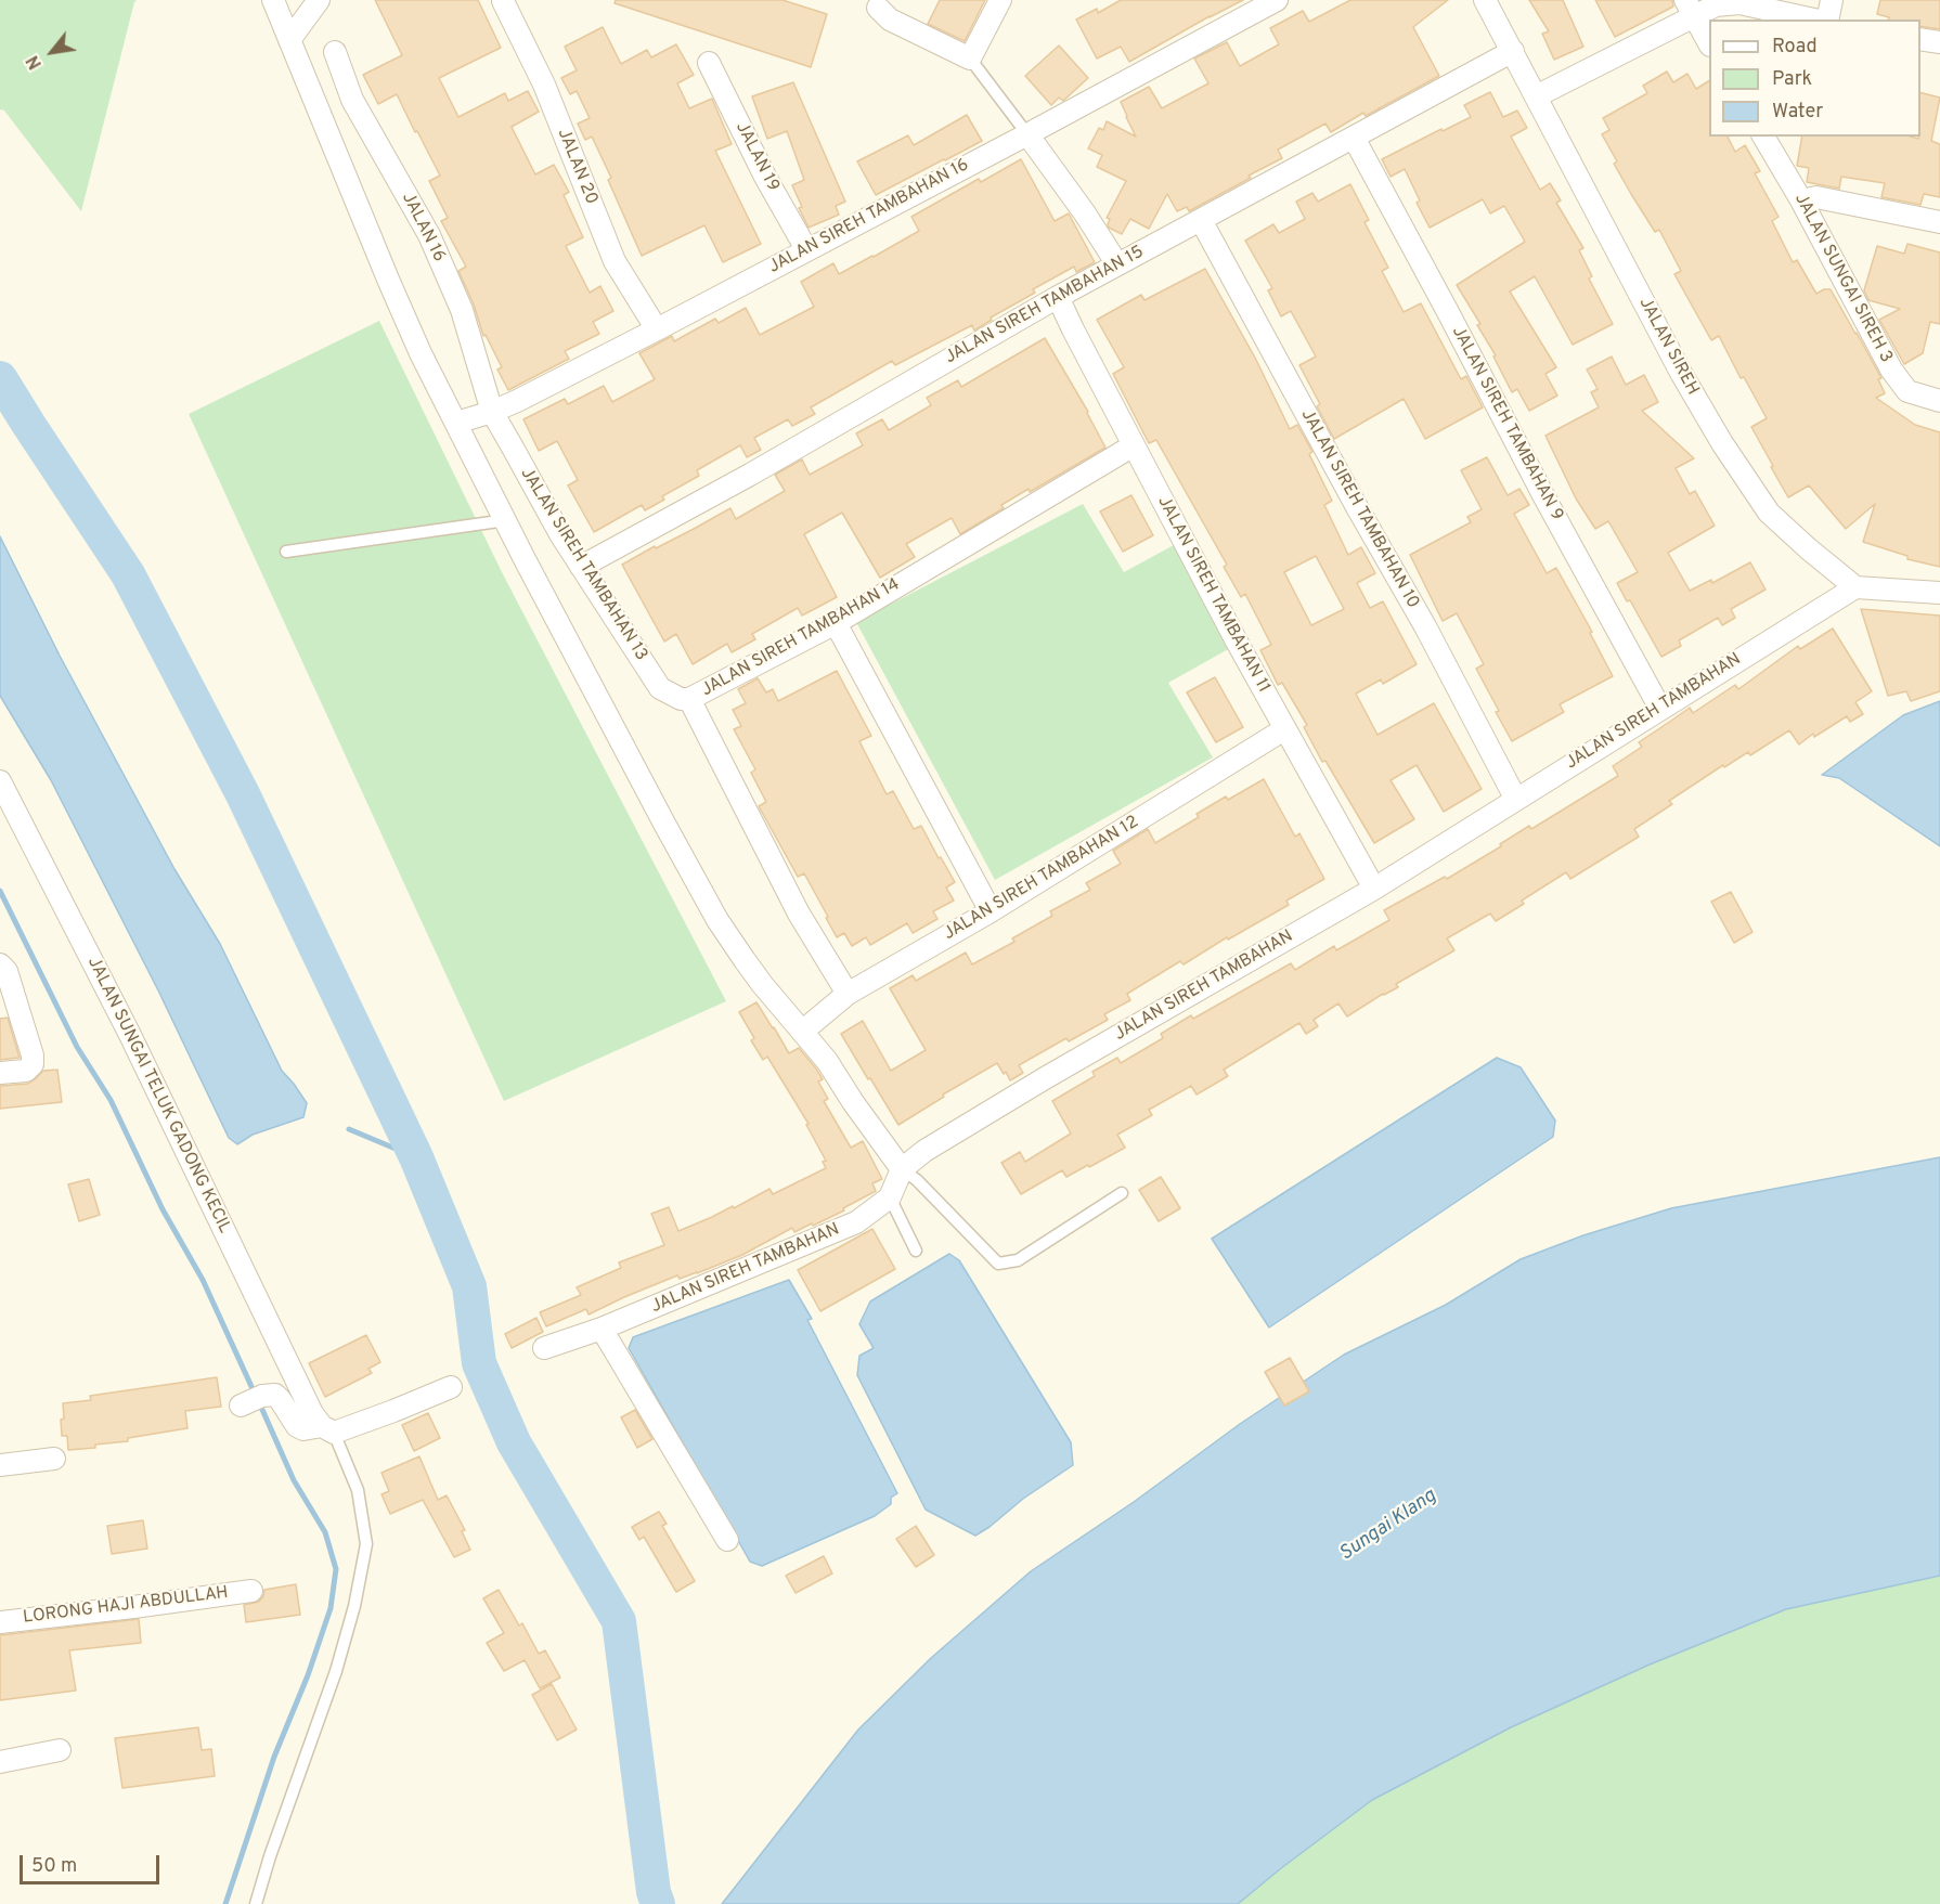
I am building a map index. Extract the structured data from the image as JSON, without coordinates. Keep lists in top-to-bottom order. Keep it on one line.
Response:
{"streets":{"street":["JALAN 19","JALAN 20","JALAN SIREH TAMBAHAN 16","JALAN 16","JALAN SUNGAI SIREH 3","JALAN SIREH TAMBAHAN 15","JALAN SIREH","JALAN SIREH TAMBAHAN 9","JALAN SIREH TAMBAHAN 10","JALAN SIREH TAMBAHAN 13","JALAN SIREH TAMBAHAN 11","JALAN SIREH TAMBAHAN 14","JALAN SIREH TAMBAHAN","JALAN SIREH TAMBAHAN 12","JALAN SUNGAI TELUK GADONG KECIL","LORONG HAJI ABDULLAH"]},"crossings":[["JALAN 19","JALAN SIREH TAMBAHAN 16"],["JALAN 20","JALAN SIREH TAMBAHAN 16"],["JALAN SIREH TAMBAHAN 16","JALAN 16"],["JALAN SIREH TAMBAHAN 16","JALAN SIREH TAMBAHAN 13"],["JALAN 16","JALAN SIREH TAMBAHAN 13"],["JALAN SIREH TAMBAHAN 15","JALAN SIREH"],["JALAN SIREH TAMBAHAN 15","JALAN SIREH TAMBAHAN 9"],["JALAN SIREH TAMBAHAN 15","JALAN SIREH TAMBAHAN 10"],["JALAN SIREH TAMBAHAN 15","JALAN SIREH TAMBAHAN 13"],["JALAN SIREH TAMBAHAN 15","JALAN SIREH TAMBAHAN 11"],["JALAN SIREH","JALAN SIREH TAMBAHAN"],["JALAN SIREH TAMBAHAN 9","JALAN SIREH TAMBAHAN"],["JALAN SIREH TAMBAHAN 10","JALAN SIREH TAMBAHAN"],["JALAN SIREH TAMBAHAN 13","JALAN SIREH TAMBAHAN 14"],["JALAN SIREH TAMBAHAN 11","JALAN SIREH TAMBAHAN 14"],["JALAN SIREH TAMBAHAN 11","JALAN SIREH TAMBAHAN"],["JALAN SIREH TAMBAHAN 11","JALAN SIREH TAMBAHAN 12"],["JALAN SIREH TAMBAHAN 14","JALAN SIREH TAMBAHAN 12"]],"water":["Sungai Klang"],"legend":["Road","Park","Water"],"scale_bar":"50 m","north":"bottom left"}
